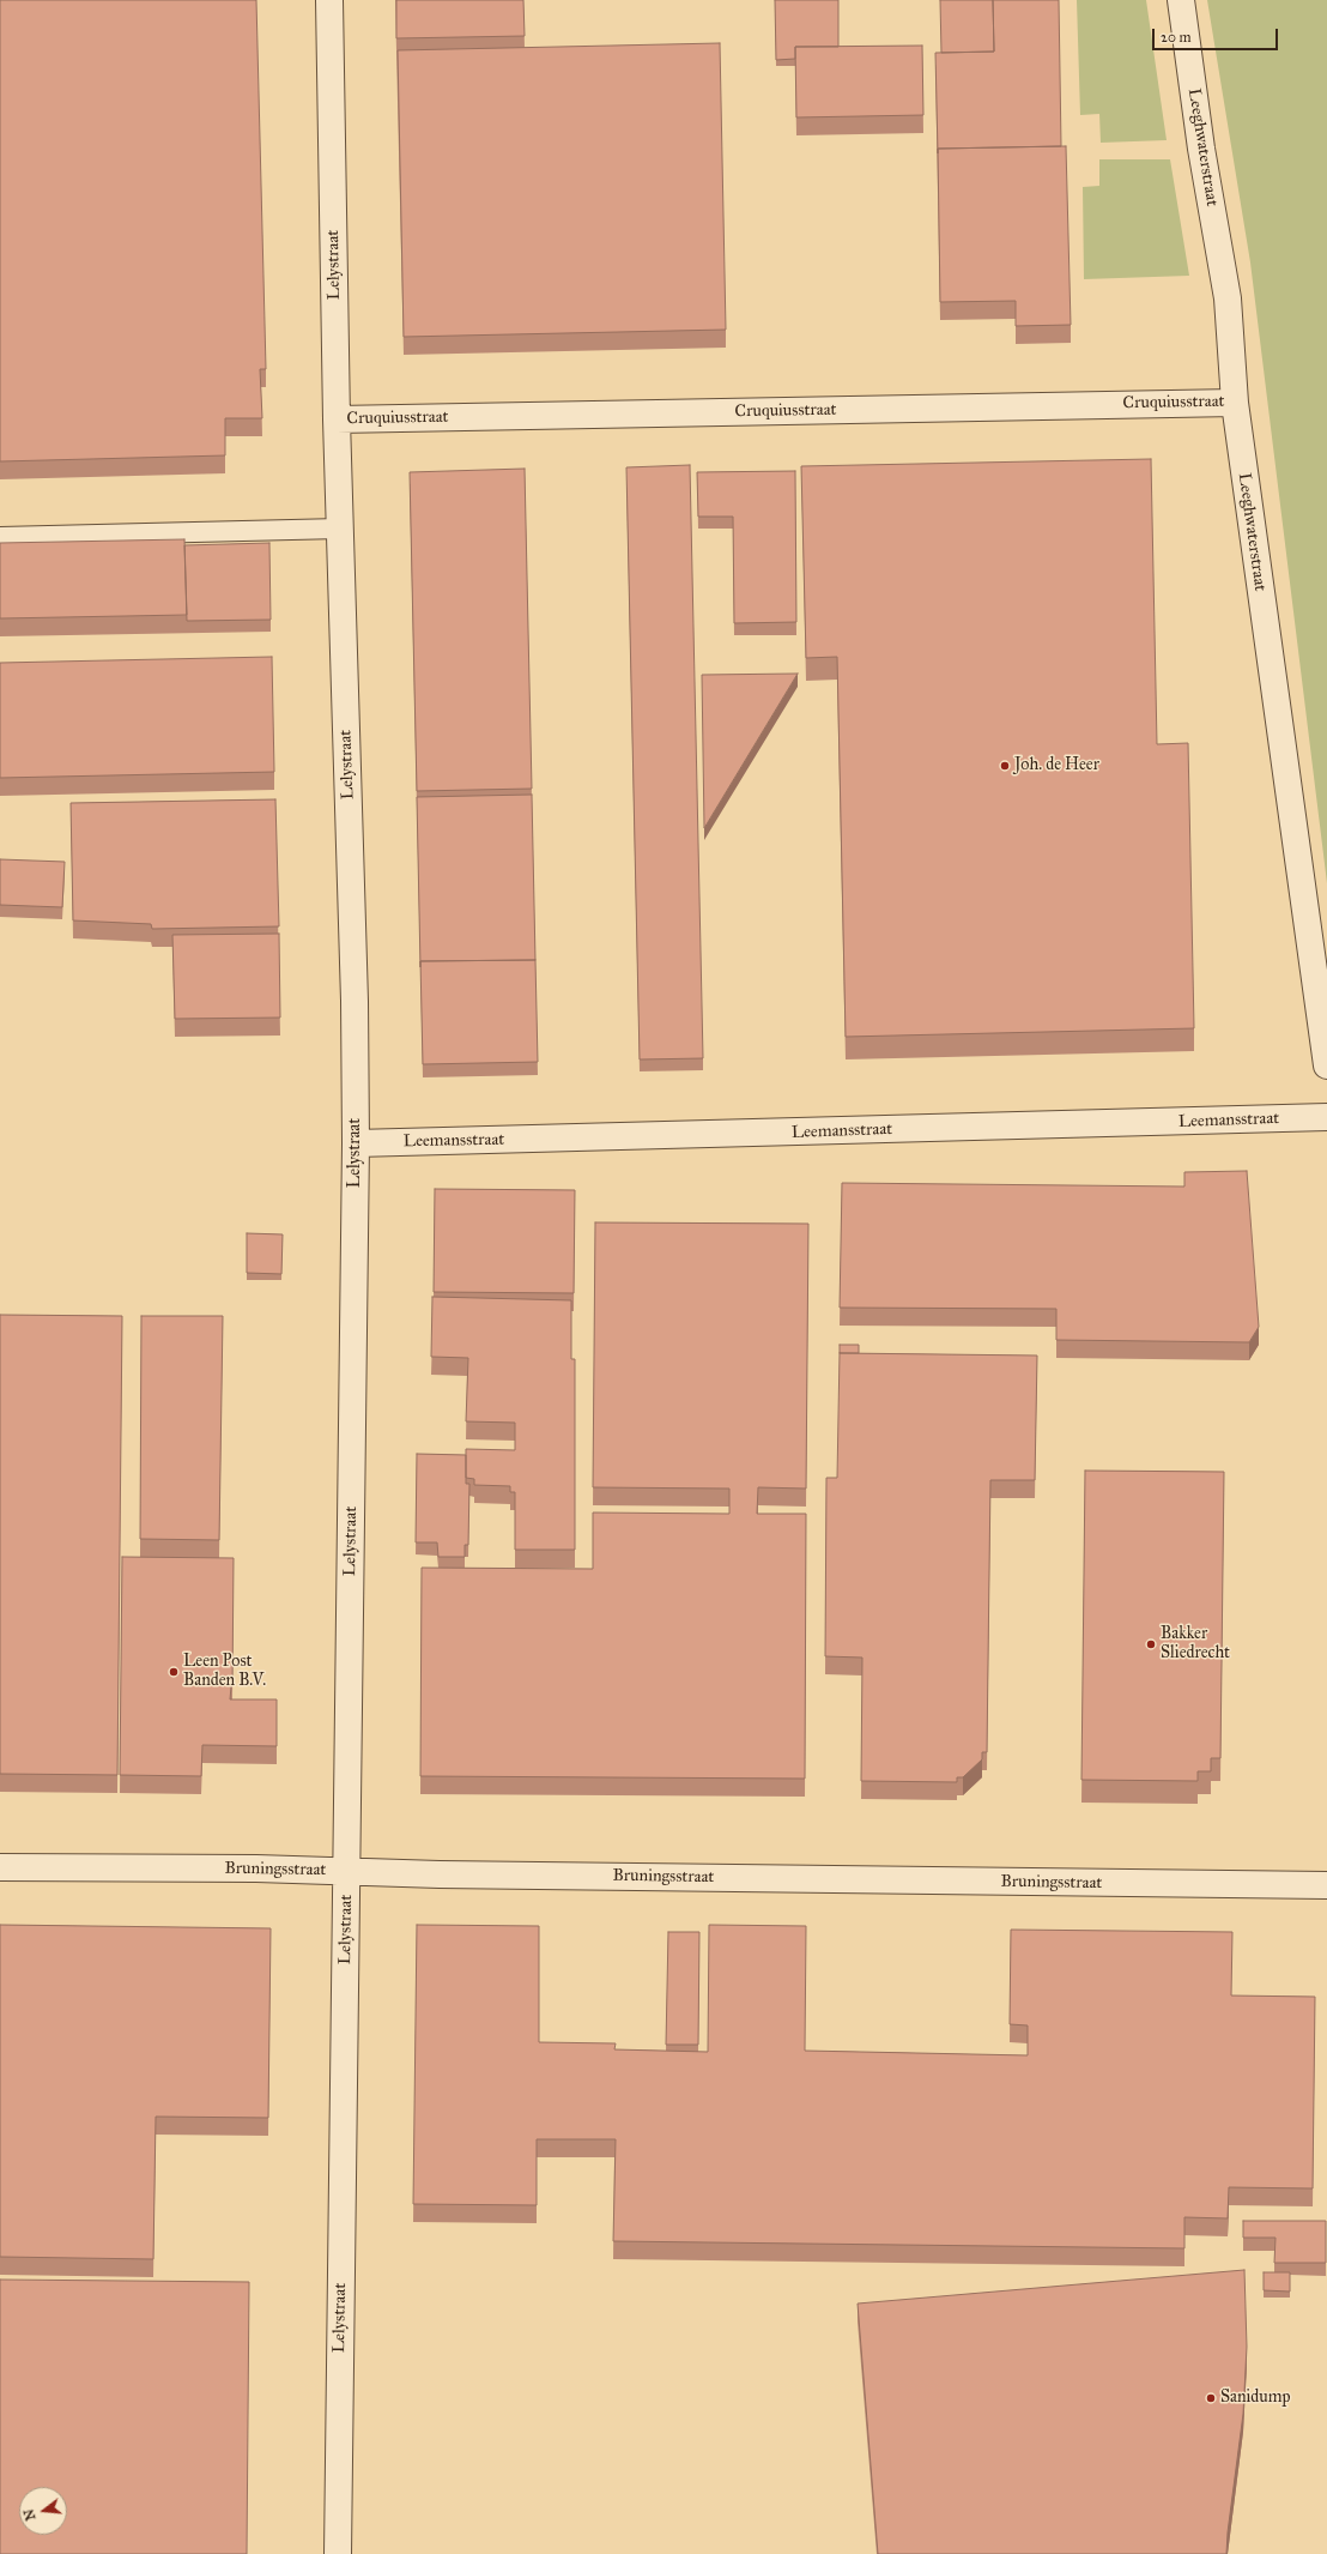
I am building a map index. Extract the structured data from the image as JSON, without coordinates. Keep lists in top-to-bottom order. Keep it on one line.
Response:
{"streets":{"street":["Leeghwaterstraat","Lelystraat","Cruquiusstraat","Leemansstraat","Bruningsstraat"]},"crossings":[["Leeghwaterstraat","Cruquiusstraat"],["Lelystraat","Cruquiusstraat"],["Lelystraat","Leemansstraat"],["Lelystraat","Bruningsstraat"]],"places":["Joh. de Heer","Bakker Sliedrecht","Leen Post Banden B.V.","Sanidump"],"scale_bar":"20 m","north":"left"}
